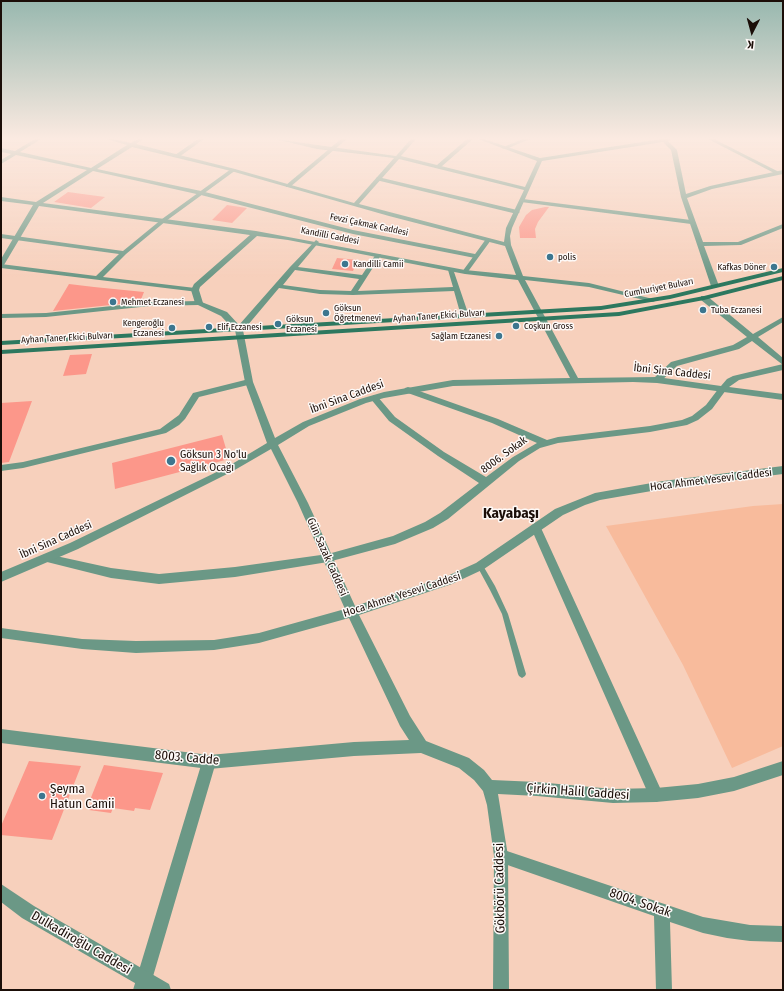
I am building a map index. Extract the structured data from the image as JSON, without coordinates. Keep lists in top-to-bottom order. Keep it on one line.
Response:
{"streets":{"main road":["Cumhuriyet Bulvarı","Ayhan Taner Ekici Bulvarı"],"street":["Fevzi Çakmak Caddesi","Kandilli Caddesi","İbni Sina Caddesi","8006. Sokak","Hoca Ahmet Yesevi Caddesi","Gün Sazak Caddesi","8003. Cadde","Çirkin Halil Caddesi","Gökbörü Caddesi","8004. Sokak","Dulkadiroğlu Caddesi"]},"crossings":[["Kandilli Caddesi","Cumhuriyet Bulvarı"],["Cumhuriyet Bulvarı","Ayhan Taner Ekici Bulvarı"],["Ayhan Taner Ekici Bulvarı","Gün Sazak Caddesi"],["İbni Sina Caddesi","8006. Sokak"],["İbni Sina Caddesi","Gün Sazak Caddesi"],["8006. Sokak","Gün Sazak Caddesi"],["Hoca Ahmet Yesevi Caddesi","Gün Sazak Caddesi"],["Gün Sazak Caddesi","8003. Cadde"],["Çirkin Halil Caddesi","Gökbörü Caddesi"],["Gökbörü Caddesi","8004. Sokak"]],"districts":["Kayabaşı"],"places":["polis","Kandilli Camii","Kafkas Döner","Mehmet Eczanesi","Tuba Eczanesi","Göksun Öğretmenevi","Göksun Eczanesi","Coşkun Gross","Elif Eczanesi","Kengeroğlu Eczanesi","Sağlam Eczanesi","Göksun 3 No'lu Sağlık Ocağı","Şeyma Hatun Camii"],"north":"bottom"}
